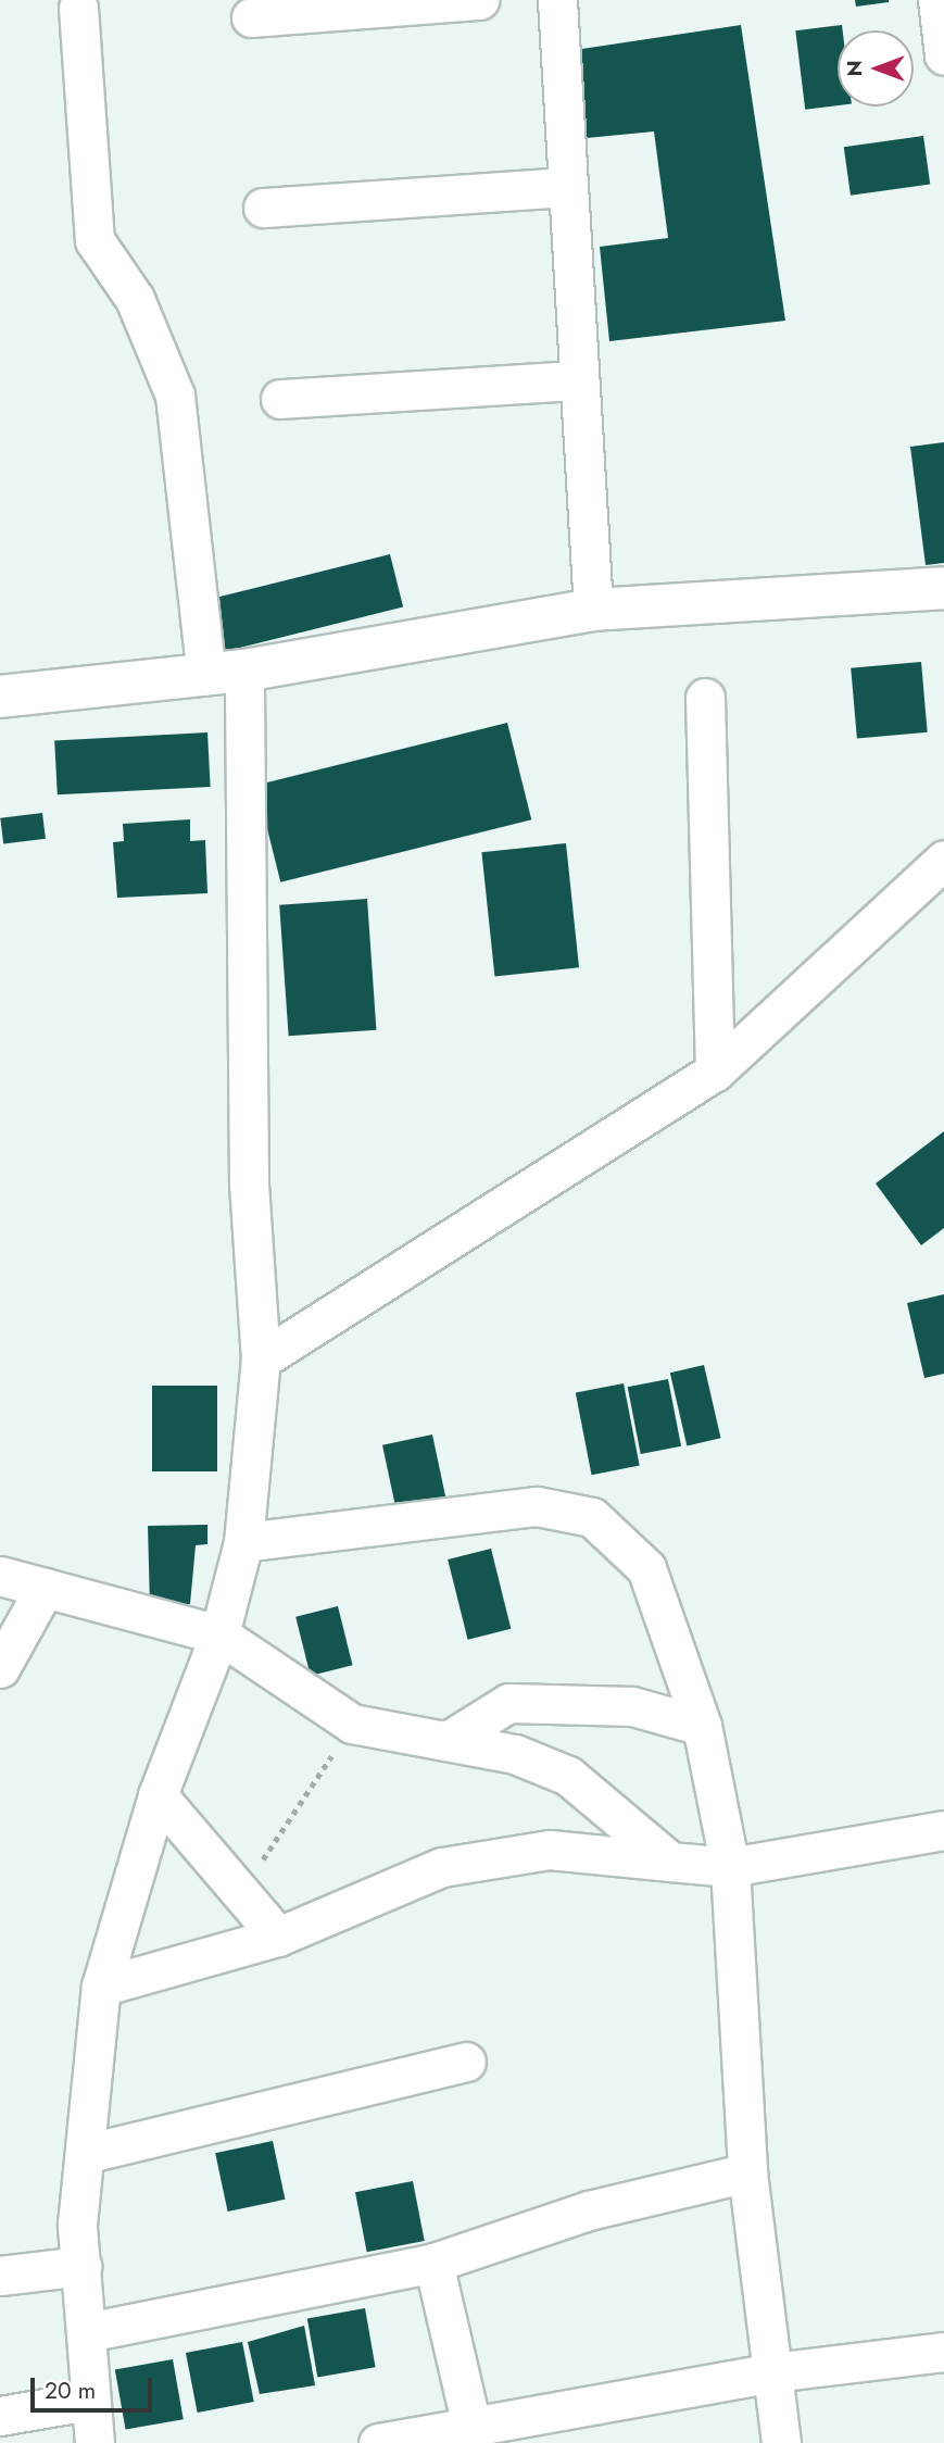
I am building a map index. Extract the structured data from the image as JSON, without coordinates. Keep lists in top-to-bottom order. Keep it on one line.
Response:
{"scale_bar":"20 m","north":"left"}
